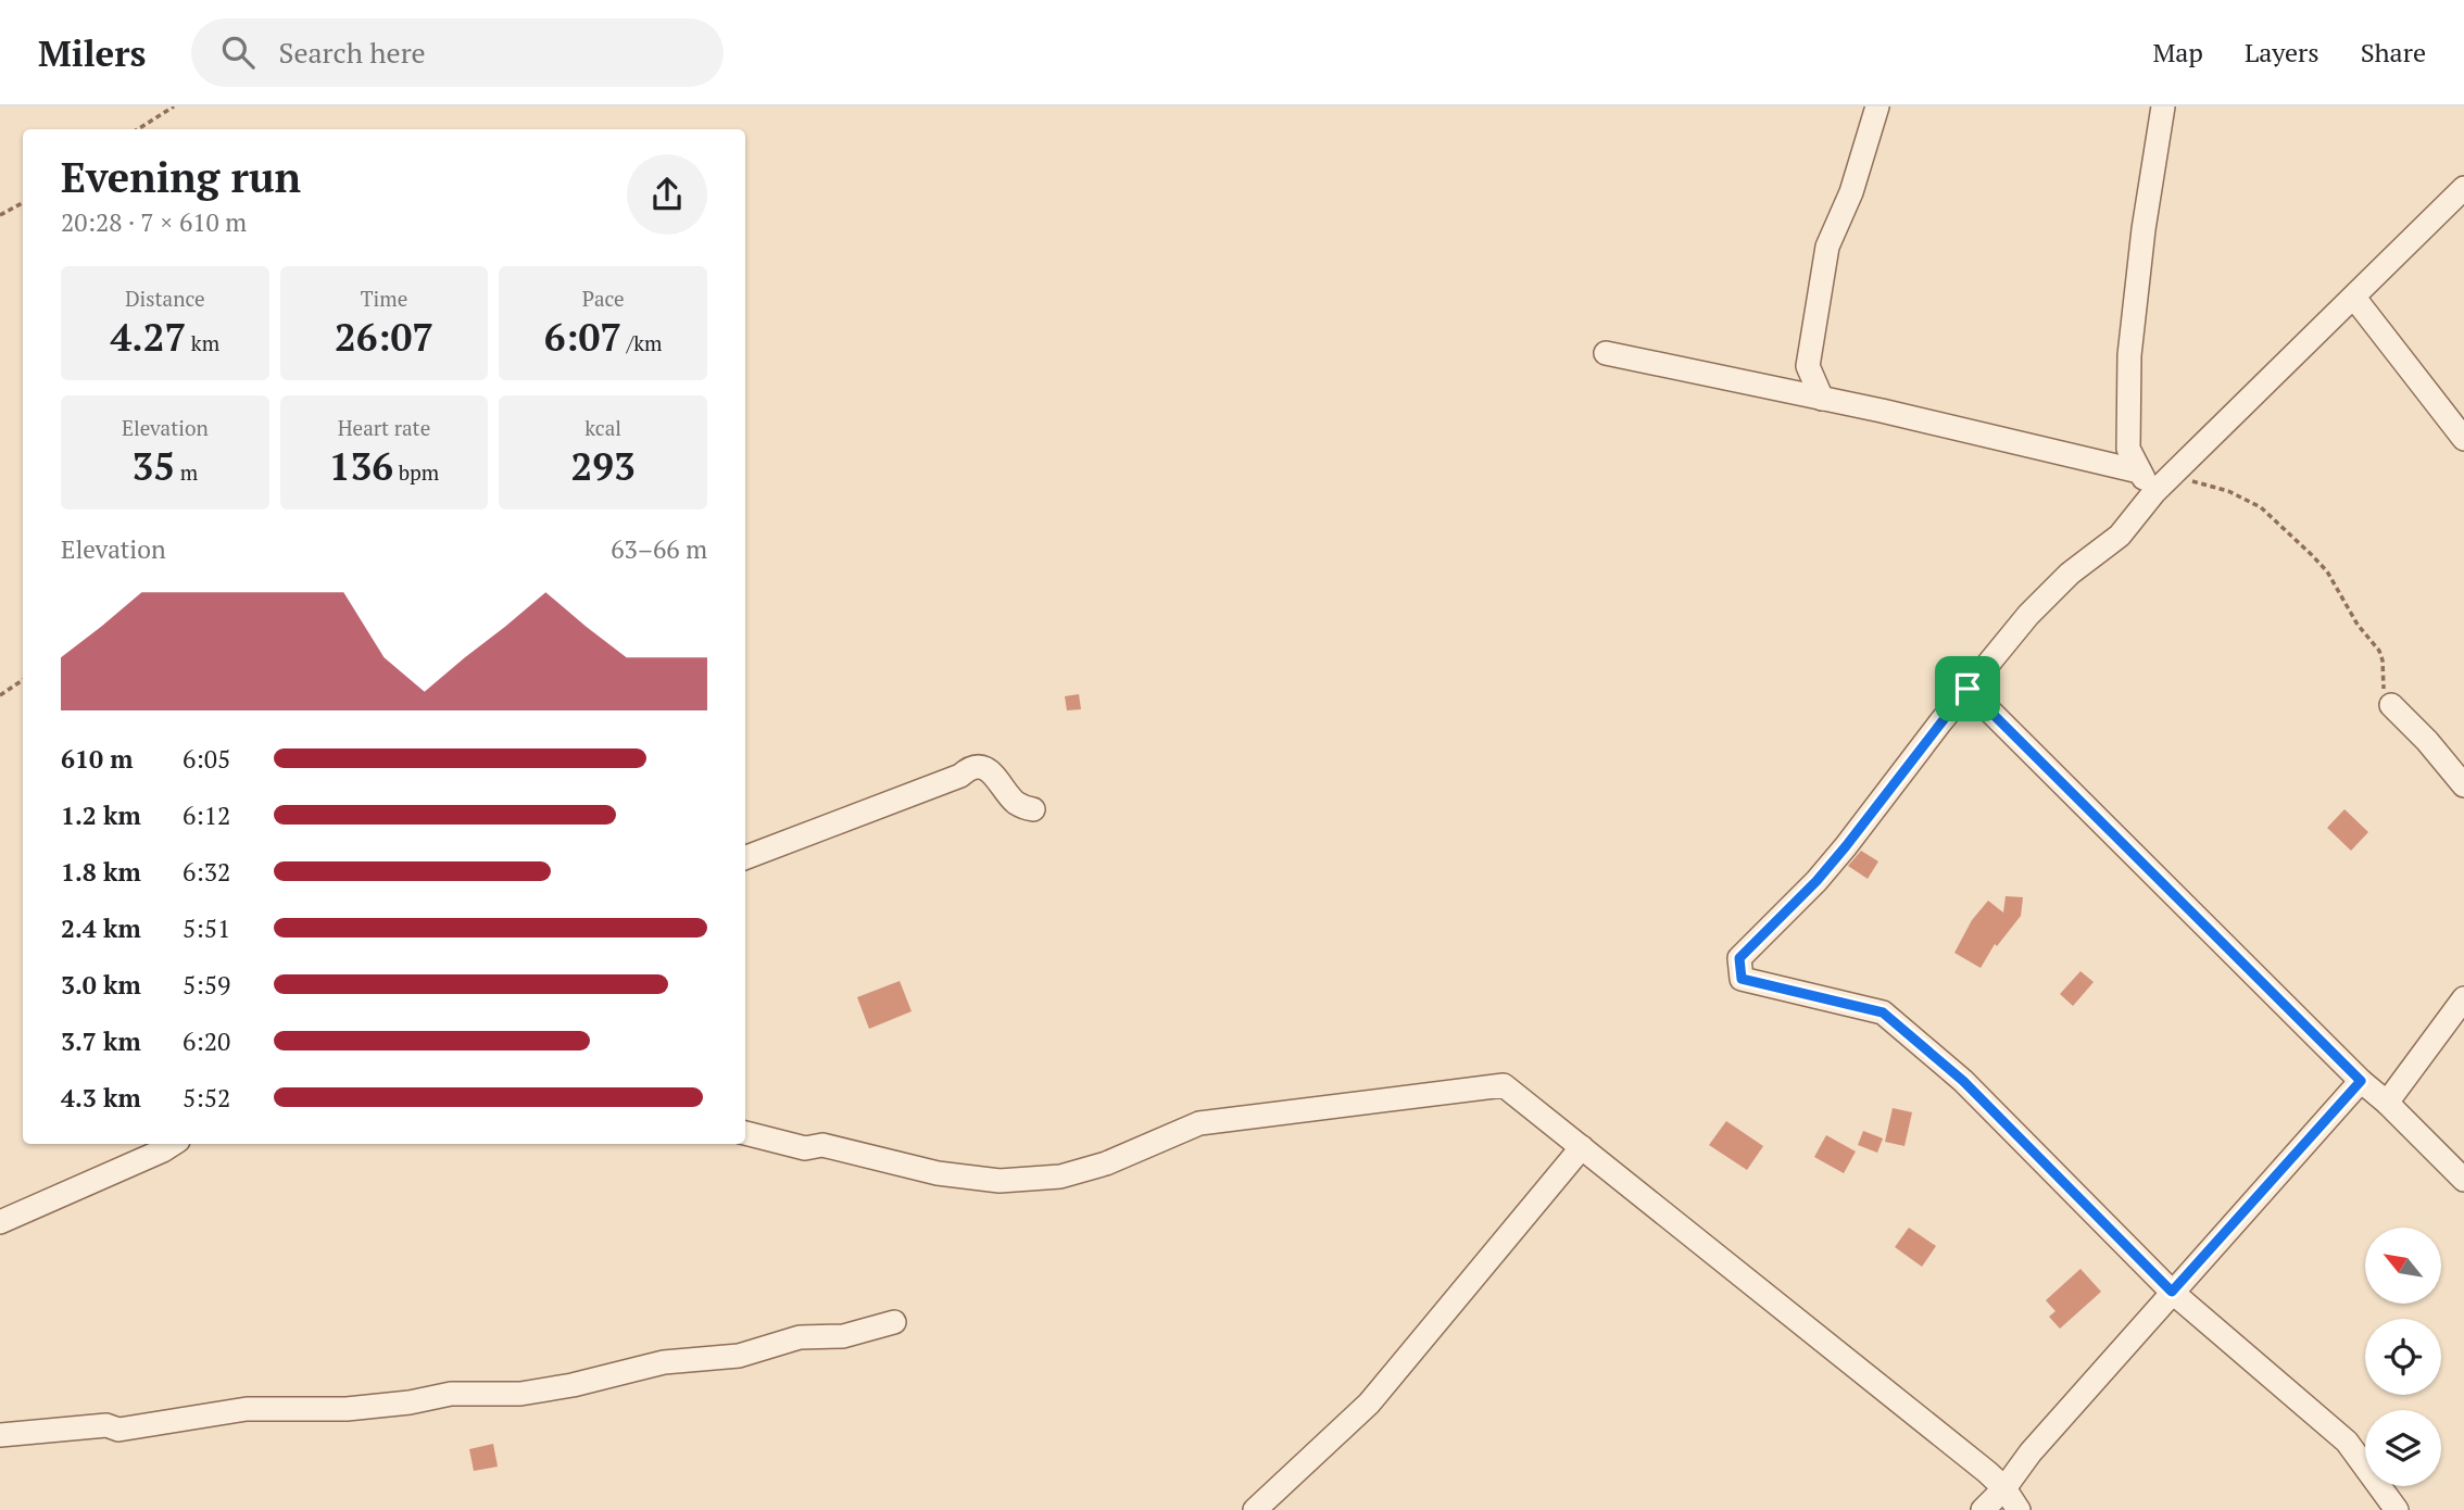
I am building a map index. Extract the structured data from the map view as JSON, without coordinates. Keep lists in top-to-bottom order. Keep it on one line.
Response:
{"north":"top left","page":{"header":"Milers","search":"Search here","nav":["Map","Layers","Share"],"heading":["Evening run","20:28 · 7 × 610 m"],"stats":[["Distance","4.27 km"],["Time","26:07"],["Pace","6:07 /km"],["Elevation","35 m"],["Heart rate","136 bpm"],["kcal","293"]],"chart":["Elevation","63–66 m"],"list":[{"name":"610 m","note":"6:05"},{"name":"1.2 km","note":"6:12"},{"name":"1.8 km","note":"6:32"},{"name":"2.4 km","note":"5:51"},{"name":"3.0 km","note":"5:59"},{"name":"3.7 km","note":"6:20"},{"name":"4.3 km","note":"5:52"}]}}
